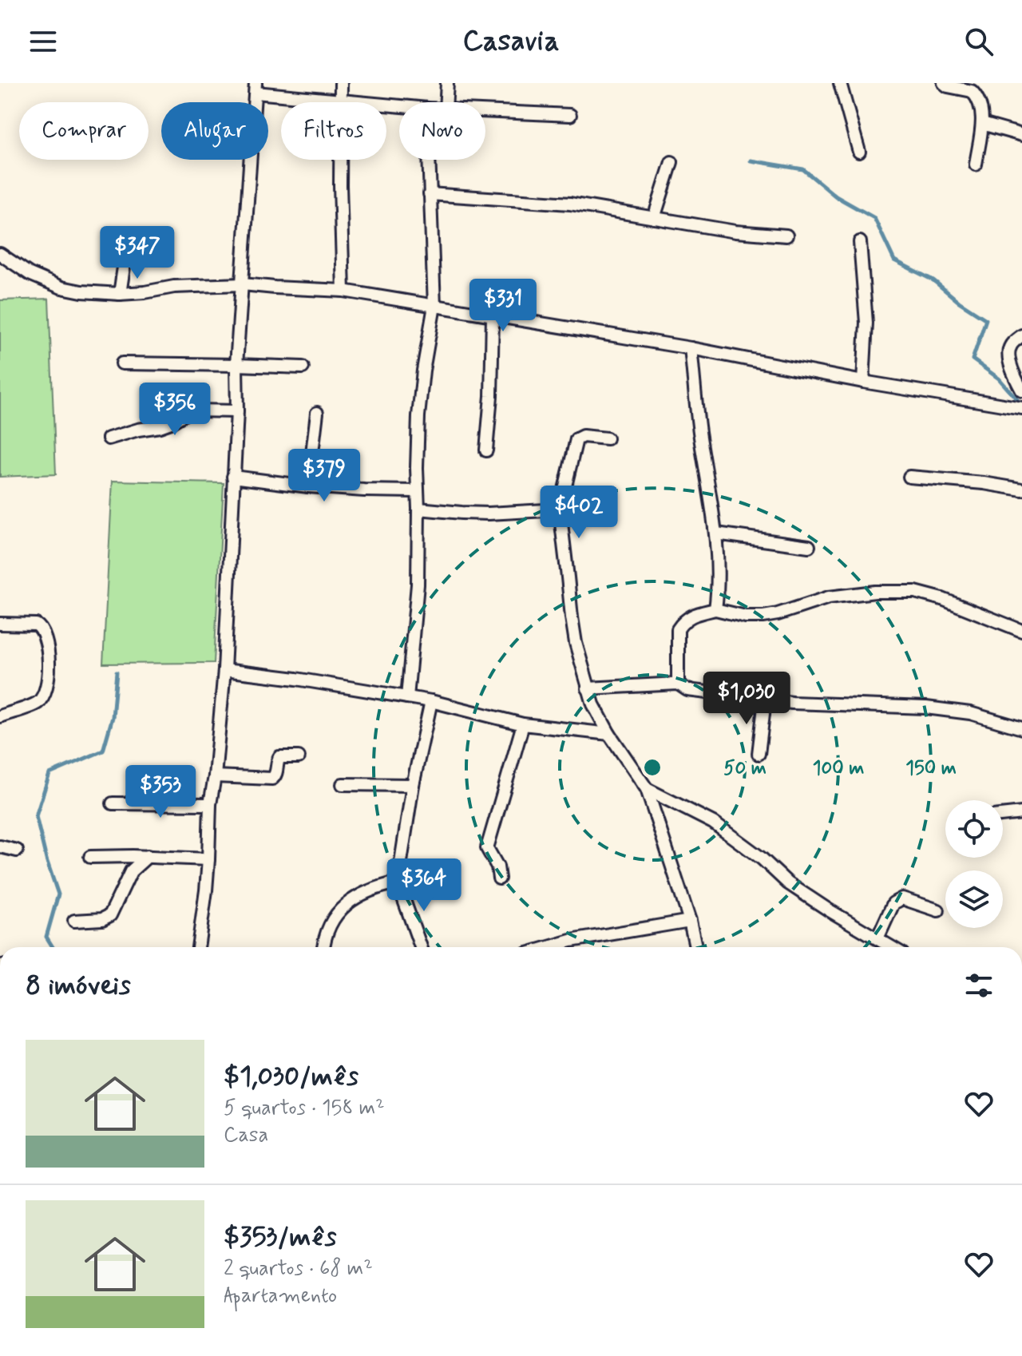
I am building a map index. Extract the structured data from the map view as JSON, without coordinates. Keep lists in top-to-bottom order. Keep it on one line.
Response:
{"page":{"header":"Casavia","chip":["Comprar","Alugar","Filtros","Novo"],"price":["$347","$331","$356","$379","$402","$1,030","$353","$364"],"heading":"8 imóveis","list":[{"name":"$1,030/mês","note":"5 quartos · 158 m² · Casa"},{"name":"$353/mês","note":"2 quartos · 68 m² · Apartamento"}]},"rings":["50 m","100 m","150 m"]}
